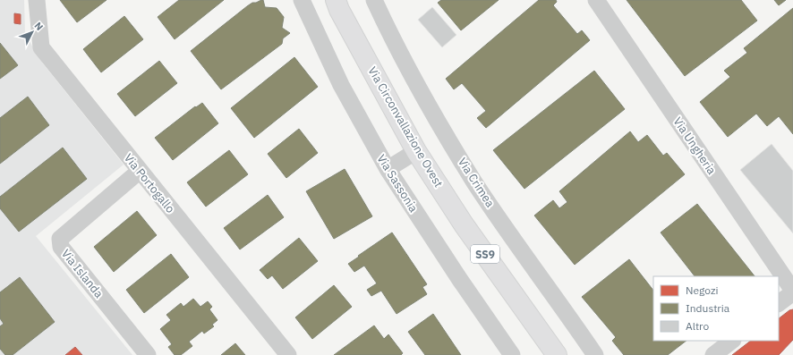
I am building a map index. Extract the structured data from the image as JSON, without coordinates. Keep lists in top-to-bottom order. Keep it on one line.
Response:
{"streets":{"main road":["Via Circonvallazione Ovest","SS9"],"street":["Via Ungheria","Via Crimea","Via Portogallo","Via Sassonia","Via Islanda"]},"crossings":[["Via Portogallo","Via Islanda"]],"legend":["Negozi","Industria","Altro"],"north":"top right"}
